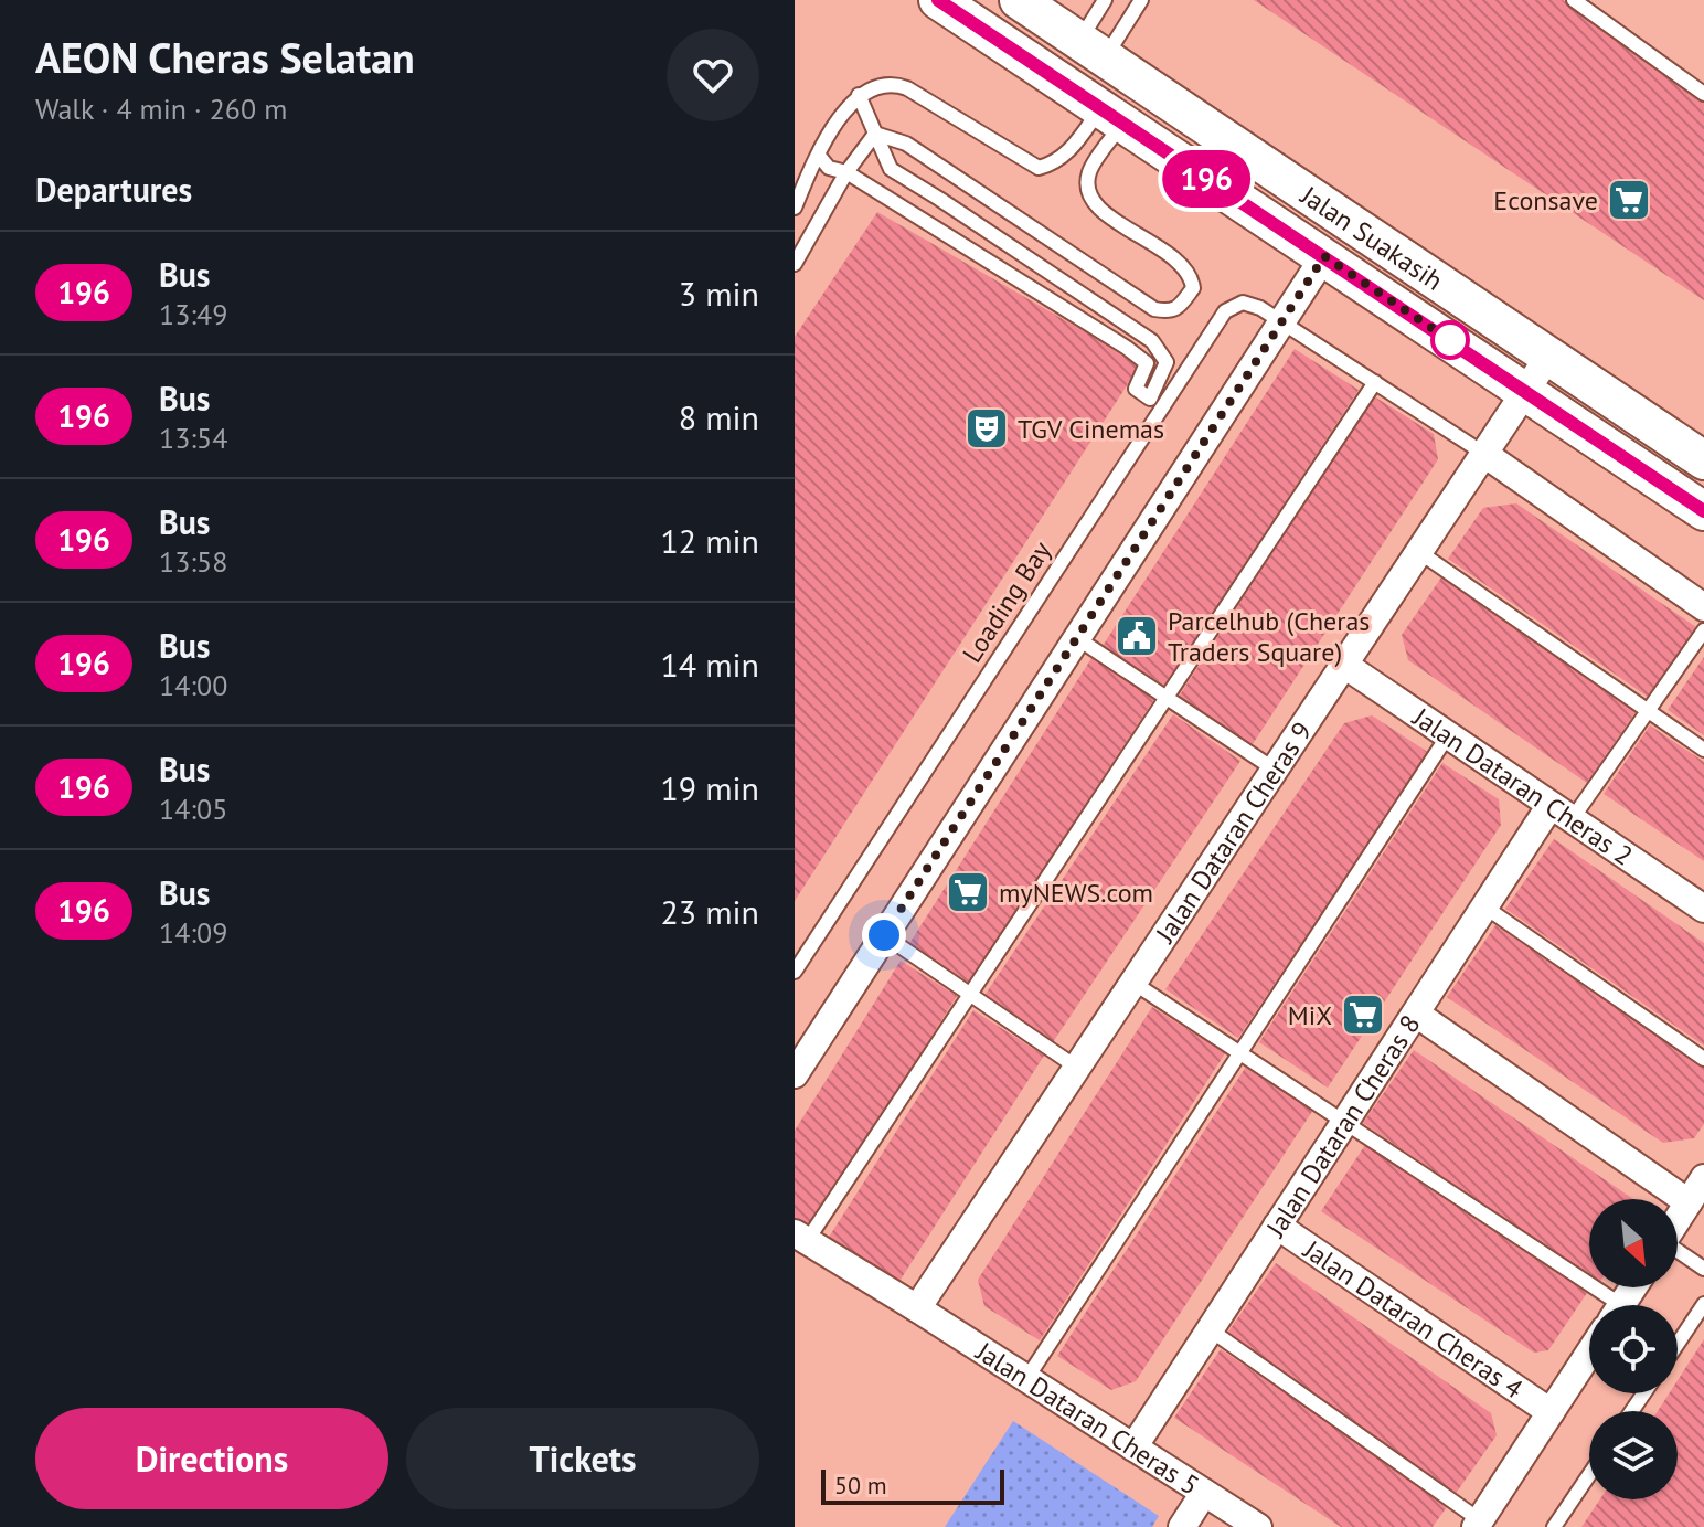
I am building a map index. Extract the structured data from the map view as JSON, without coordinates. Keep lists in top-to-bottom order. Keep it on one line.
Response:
{"streets":{"main road":["Jalan Suakasih"],"street":["Jalan Dataran Cheras 2","Jalan Dataran Cheras 9","Jalan Dataran Cheras 8","Jalan Dataran Cheras 4","Jalan Dataran Cheras 5"],"lane":["Loading Bay"]},"crossings":[["Jalan Suakasih","Jalan Dataran Cheras 9"],["Jalan Dataran Cheras 2","Jalan Dataran Cheras 9"],["Jalan Dataran Cheras 2","Jalan Dataran Cheras 8"],["Jalan Dataran Cheras 9","Jalan Dataran Cheras 5"],["Jalan Dataran Cheras 8","Jalan Dataran Cheras 4"],["Jalan Dataran Cheras 8","Jalan Dataran Cheras 5"]],"places":{"supermarket":["Econsave","myNEWS.com","MiX"],"theatre":["TGV Cinemas"],"public building":["Parcelhub (Cheras Traders Square)"]},"lines":["bus line 196"],"scale_bar":"50 m","north":"bottom right","page":{"heading":[["AEON Cheras Selatan","Walk · 4 min · 260 m"],"Departures"],"on_map":"196","list":[{"mark":"196","name":"Bus","note":"13:49","value":"3 min"},{"mark":"196","name":"Bus","note":"13:54","value":"8 min"},{"mark":"196","name":"Bus","note":"13:58","value":"12 min"},{"mark":"196","name":"Bus","note":"14:00","value":"14 min"},{"mark":"196","name":"Bus","note":"14:05","value":"19 min"},{"mark":"196","name":"Bus","note":"14:09","value":"23 min"}],"buttons":["Directions","Tickets"],"scale":"50 m"}}
